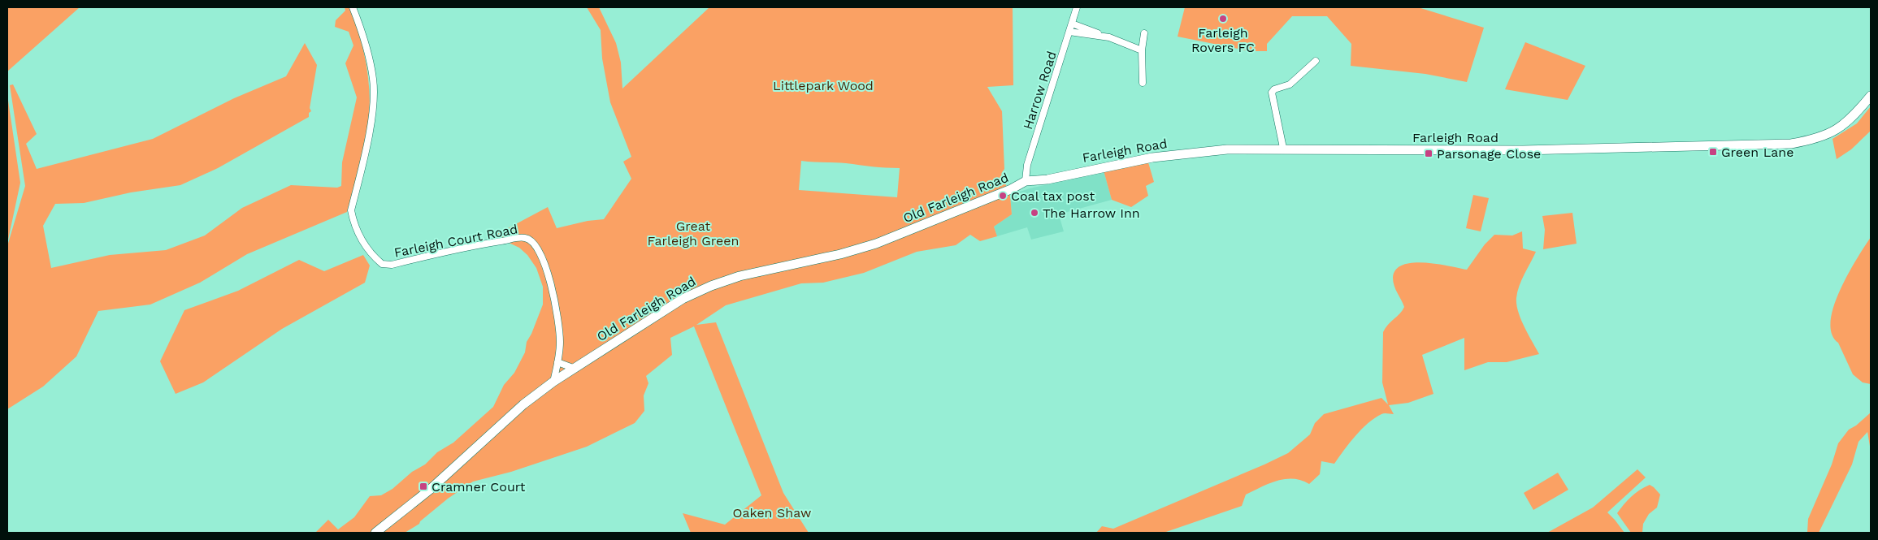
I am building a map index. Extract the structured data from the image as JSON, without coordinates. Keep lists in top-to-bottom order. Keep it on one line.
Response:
{"streets":{"street":["Harrow Road","Farleigh Road","Old Farleigh Road","Farleigh Court Road"]},"crossings":[["Harrow Road","Farleigh Road"],["Harrow Road","Old Farleigh Road"],["Farleigh Road","Old Farleigh Road"],["Old Farleigh Road","Farleigh Court Road"]],"parks":["Littlepark Wood","Great Farleigh Green","Oaken Shaw"],"places":{"other":["Farleigh Rovers FC","Coal tax post","The Harrow Inn"],"transit":["Green Lane","Parsonage Close","Cramner Court"]}}
